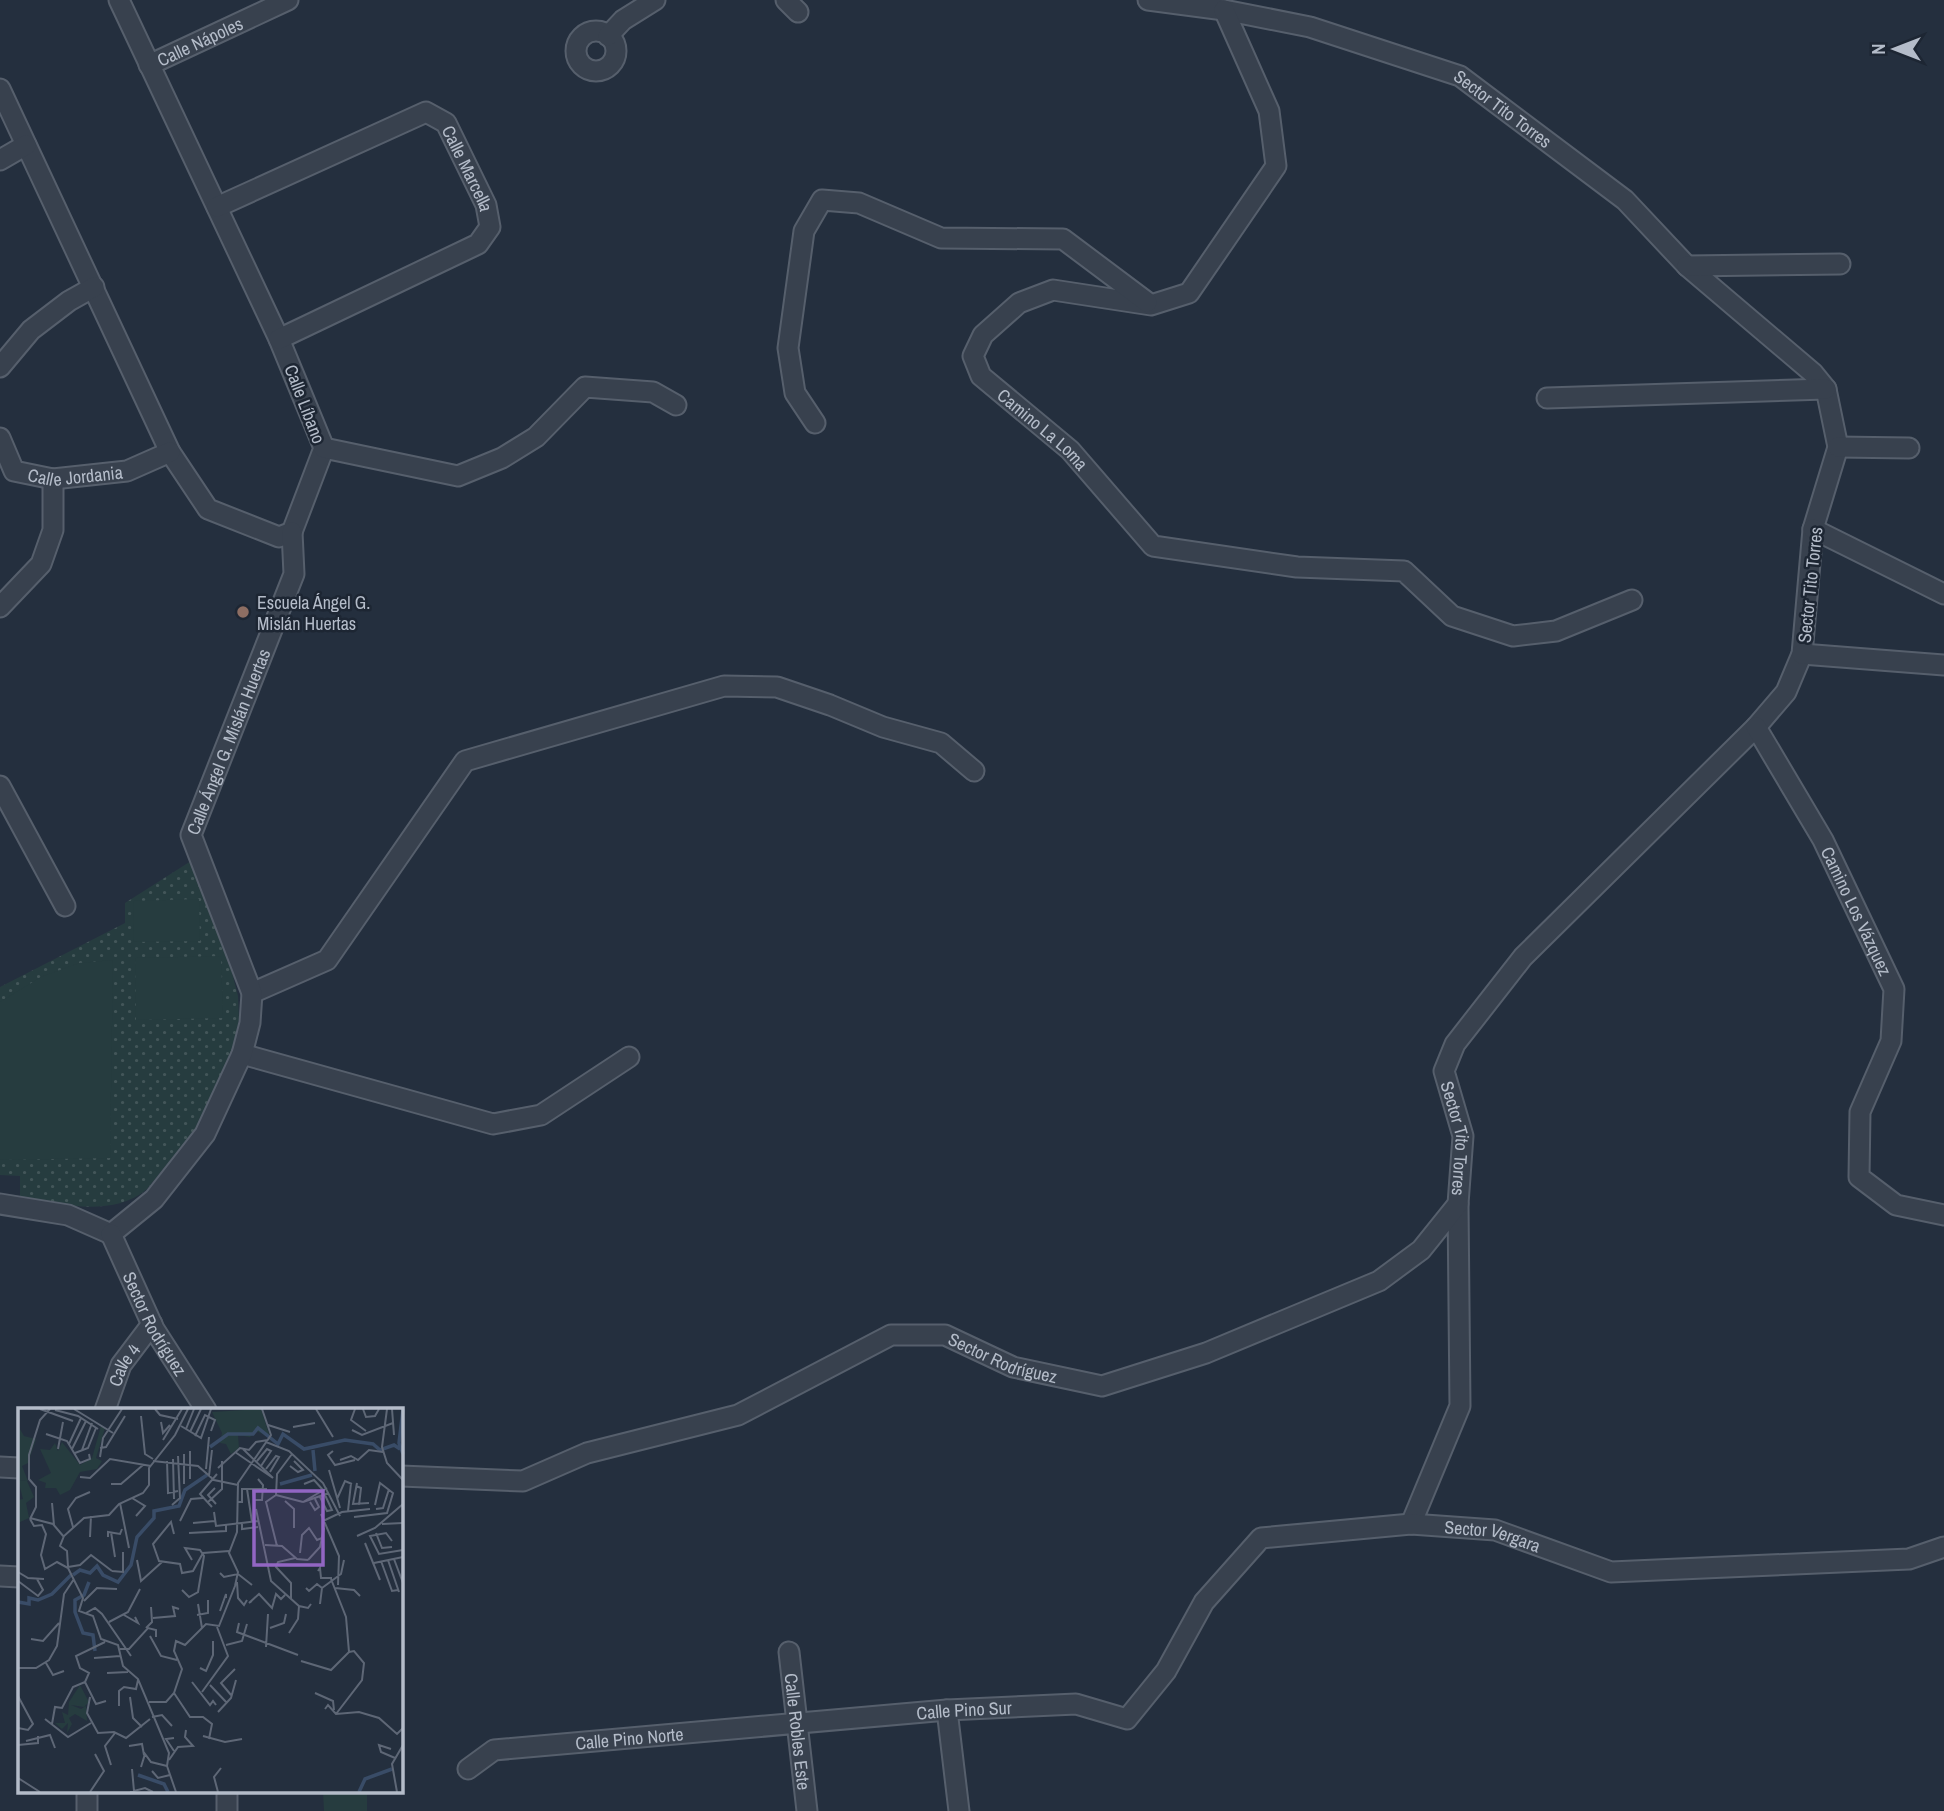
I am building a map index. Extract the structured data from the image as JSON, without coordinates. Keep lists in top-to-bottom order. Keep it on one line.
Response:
{"streets":{"street":["Calle Nápoles","Sector Tito Torres","Calle Marcella","Calle Líbano","Camino La Loma","Calle Jordania","Calle Ángel G. Mislán Huertas","Camino Los Vázquez","Sector Rodríguez","Calle 4","Sector Vergara","Calle Pino Sur","Calle Robles Este","Calle Pino Norte"]},"crossings":[["Calle Nápoles","Calle Líbano"],["Sector Tito Torres","Camino La Loma"],["Sector Tito Torres","Camino Los Vázquez"],["Sector Tito Torres","Sector Rodríguez"],["Sector Tito Torres","Sector Vergara"],["Calle Marcella","Calle Líbano"],["Calle Líbano","Calle Ángel G. Mislán Huertas"],["Calle Ángel G. Mislán Huertas","Sector Rodríguez"],["Sector Rodríguez","Calle 4"],["Sector Vergara","Calle Pino Sur"],["Calle Pino Sur","Calle Robles Este"],["Calle Pino Sur","Calle Pino Norte"],["Calle Robles Este","Calle Pino Norte"]],"places":["Escuela Ángel G. Mislán Huertas"],"north":"left"}
